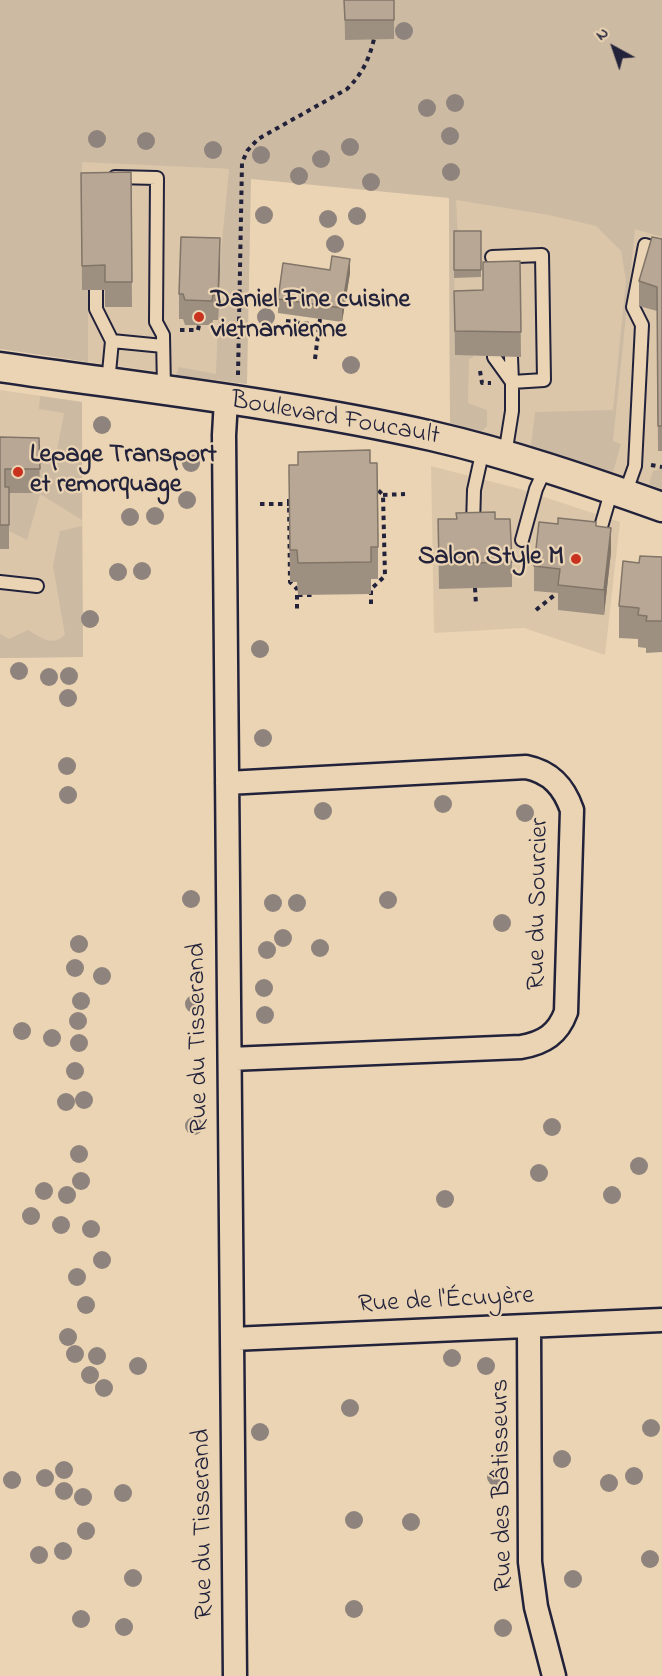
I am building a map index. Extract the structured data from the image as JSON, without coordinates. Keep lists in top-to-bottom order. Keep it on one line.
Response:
{"streets":{"street":["Boulevard Foucault","Rue du Sourcier","Rue du Tisserand","Rue de l'Écuyère","Rue des Bâtisseurs"]},"crossings":[["Boulevard Foucault","Rue du Tisserand"],["Rue du Sourcier","Rue du Tisserand"],["Rue du Tisserand","Rue de l'Écuyère"],["Rue de l'Écuyère","Rue des Bâtisseurs"]],"places":["Daniel Fine cuisine vietnamienne","Lepage Transport et remorquage","Salon Style M"],"north":"top left"}
